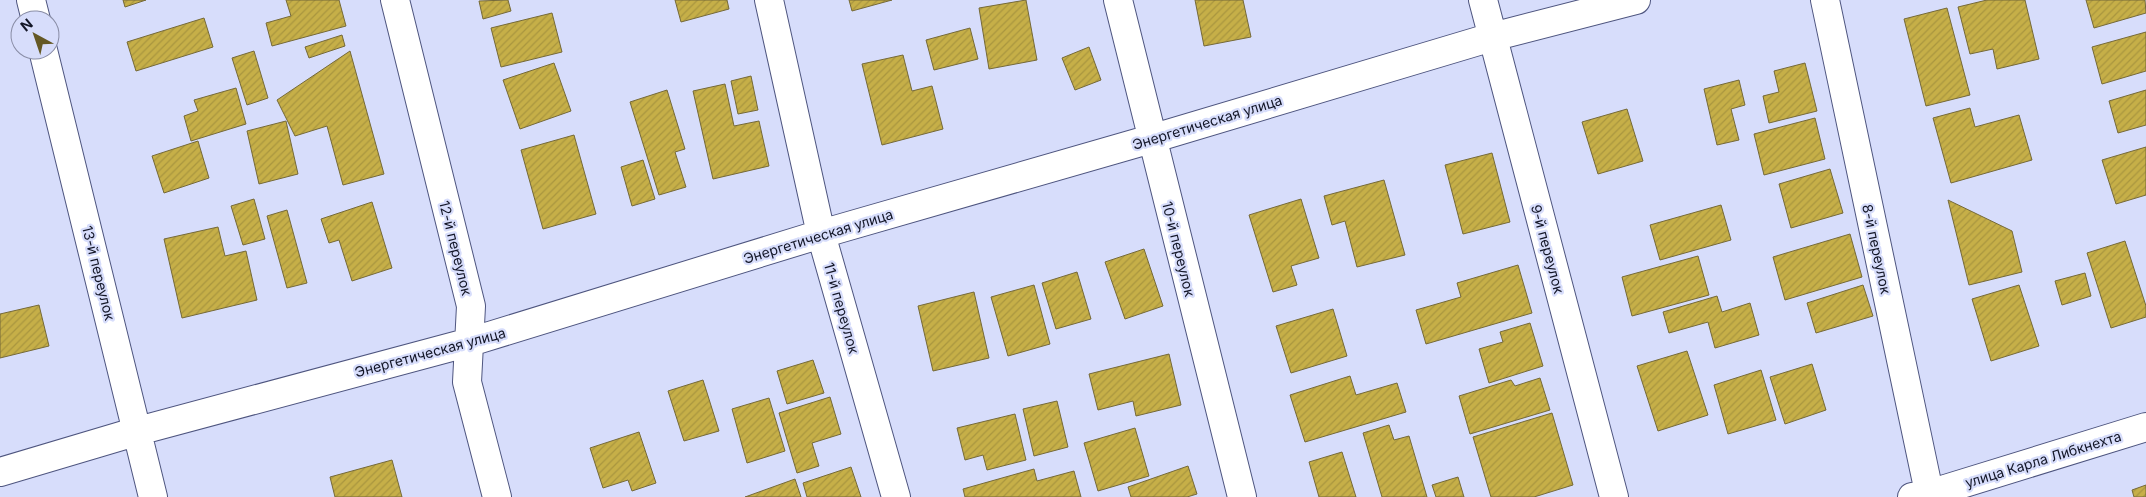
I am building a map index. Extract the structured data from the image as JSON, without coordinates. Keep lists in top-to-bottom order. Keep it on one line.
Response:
{"streets":{"street":["Энергетическая улица","12-й переулок","10-й переулок","9-й переулок","8-й переулок","13-й переулок","11-й переулок","улица Карла Либкнехта"]},"crossings":[["Энергетическая улица","12-й переулок"],["Энергетическая улица","10-й переулок"],["Энергетическая улица","9-й переулок"],["Энергетическая улица","13-й переулок"],["Энергетическая улица","11-й переулок"],["8-й переулок","улица Карла Либкнехта"]],"north":"top left"}
